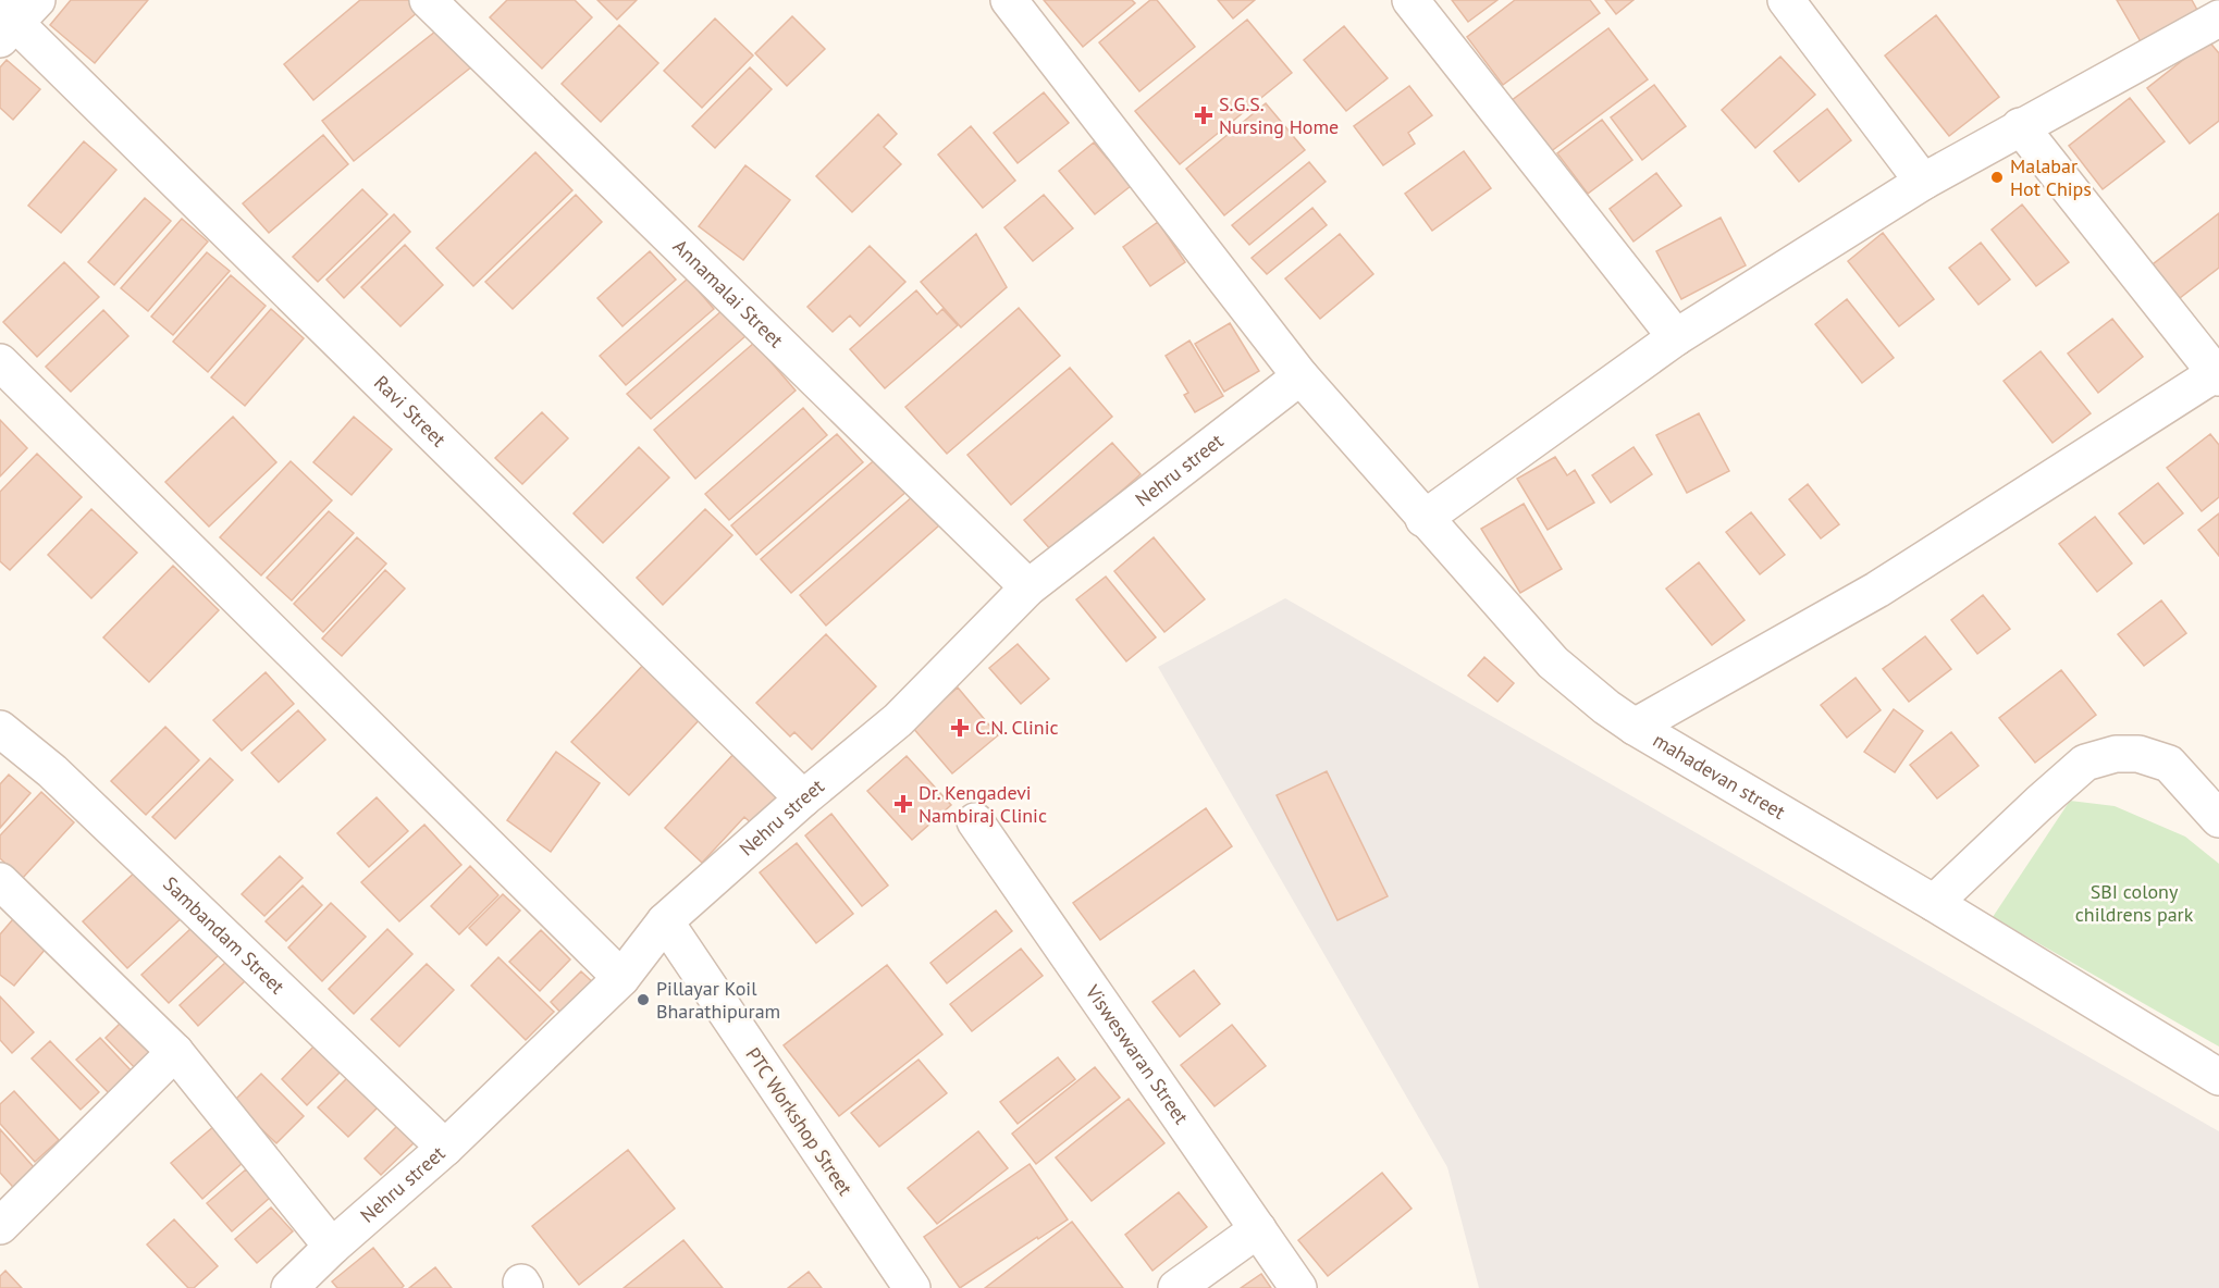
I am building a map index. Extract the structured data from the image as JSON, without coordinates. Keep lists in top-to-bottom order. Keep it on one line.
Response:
{"streets":{"street":["Annamalai Street","Ravi Street","Nehru street","mahadevan street","Sambandam Street","Visweswaran Street","PTC Workshop Street"]},"crossings":[["Annamalai Street","Nehru street"],["Ravi Street","Nehru street"],["Nehru street","mahadevan street"],["Nehru street","Sambandam Street"],["Nehru street","PTC Workshop Street"]],"parks":["SBI colony childrens park"],"places":{"health":["S.G.S. Nursing Home","C.N. Clinic","Dr. Kengadevi Nambiraj Clinic"],"other":["Malabar Hot Chips","Pillayar Koil Bharathipuram"]}}
